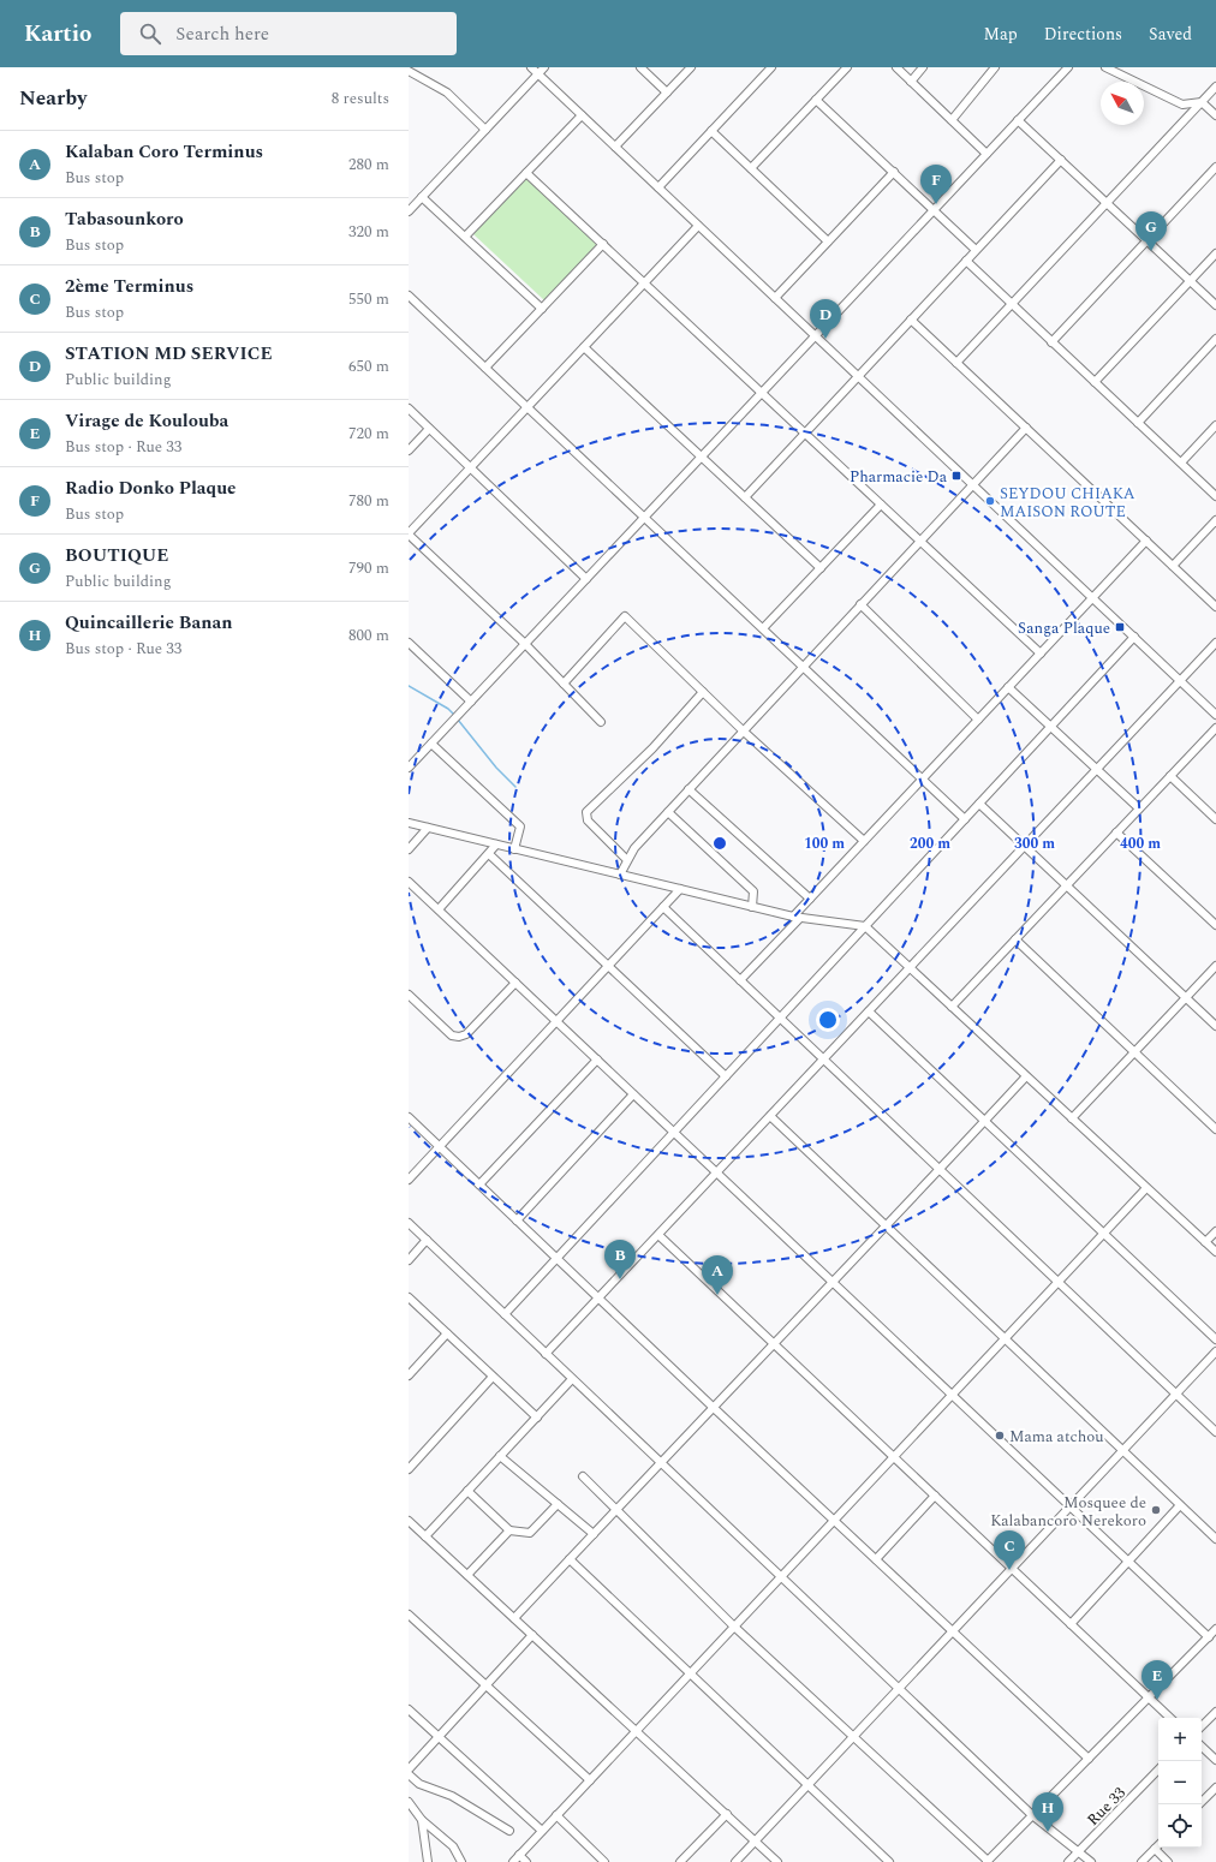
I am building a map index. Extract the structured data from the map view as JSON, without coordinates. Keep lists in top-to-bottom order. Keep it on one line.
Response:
{"streets":{"street":["Rue 33"]},"places":{"transit":["Pharmacie Da","Sanga Plaque"],"other":["SEYDOU CHIAKA MAISON ROUTE","Mama atchou","Mosquee de Kalabancoro Nerekoro"]},"north":"top left","page":{"header":"Kartio","search":"Search here","nav":["Map","Directions","Saved"],"heading":["Nearby","8 results"],"list":[{"mark":"A","name":"Kalaban Coro Terminus","note":"Bus stop","value":"280 m"},{"mark":"B","name":"Tabasounkoro","note":"Bus stop","value":"320 m"},{"mark":"C","name":"2ème Terminus","note":"Bus stop","value":"550 m"},{"mark":"D","name":"STATION MD SERVICE","note":"Public building","value":"650 m"},{"mark":"E","name":"Virage de Koulouba","note":"Bus stop · Rue 33","value":"720 m"},{"mark":"F","name":"Radio Donko Plaque","note":"Bus stop","value":"780 m"},{"mark":"G","name":"BOUTIQUE","note":"Public building","value":"790 m"},{"mark":"H","name":"Quincaillerie Banan","note":"Bus stop · Rue 33","value":"800 m"}],"pins":["F","G","D","B","A","C","E","H"],"map_buttons":["+","−"]},"rings":["100 m","200 m","300 m","400 m"]}
